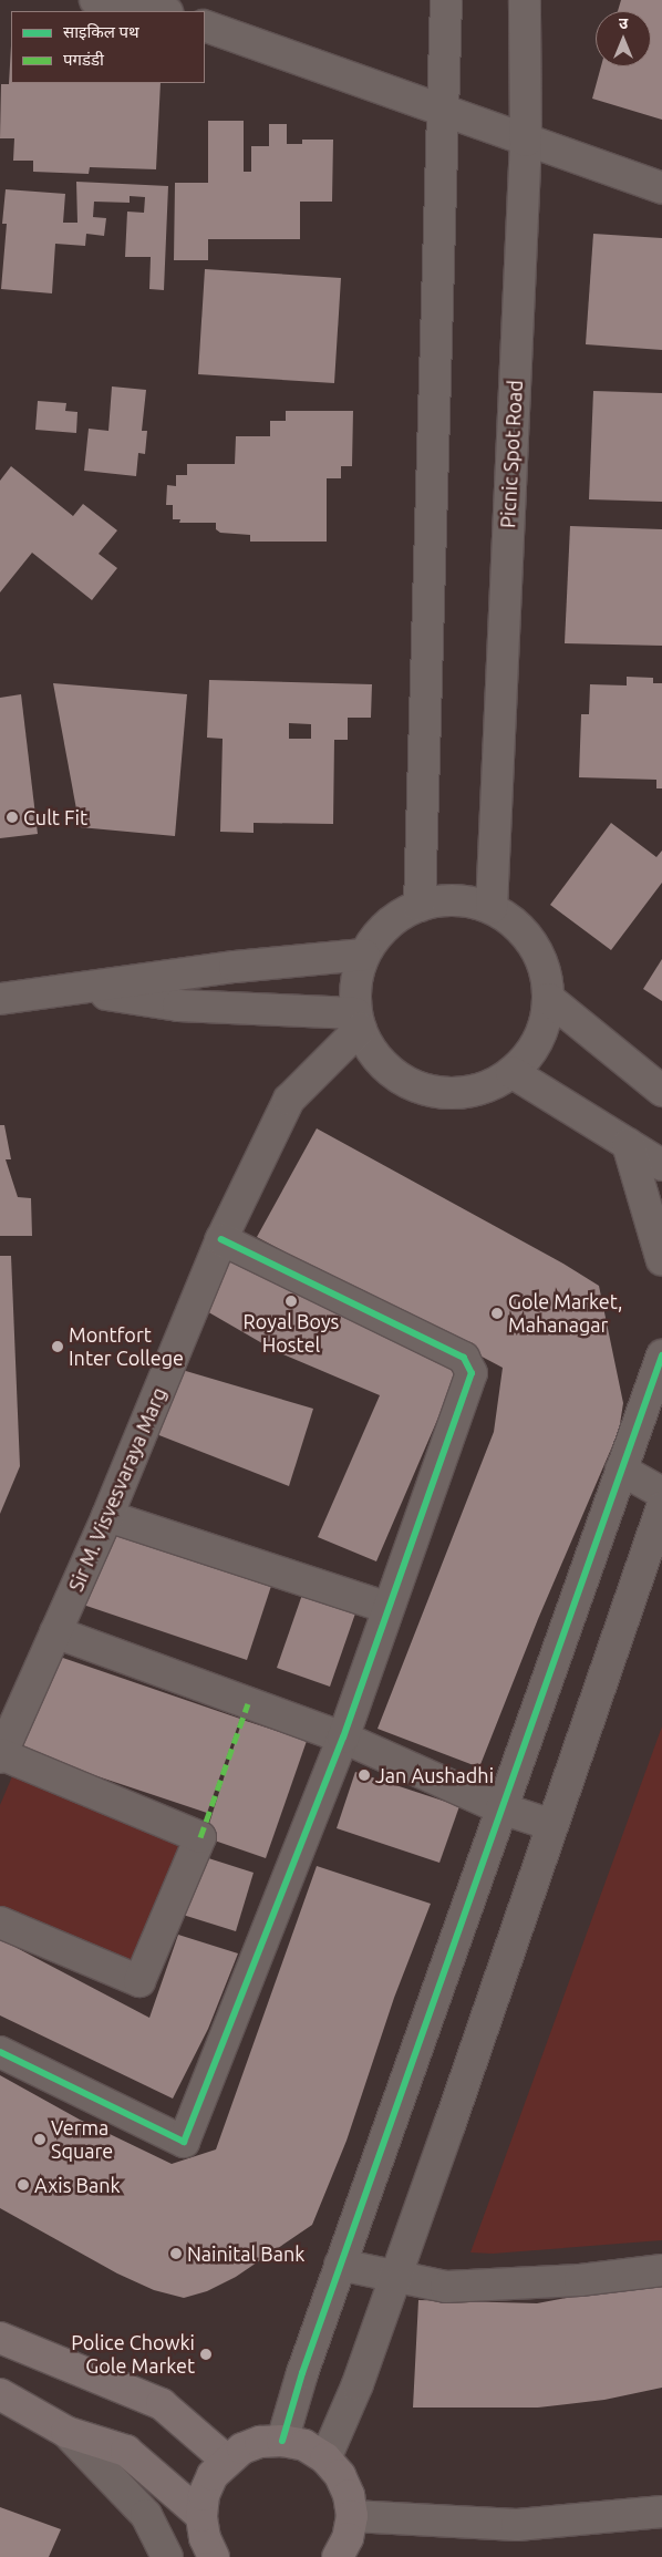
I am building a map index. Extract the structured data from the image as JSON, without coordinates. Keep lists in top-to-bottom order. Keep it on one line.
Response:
{"streets":{"street":["Picnic Spot Road","Sir M. Visvesvaraya Marg"]},"crossings":[["Picnic Spot Road","Sir M. Visvesvaraya Marg"]],"places":["Cult Fit","Royal Boys Hostel","Gole Market, Mahanagar","Montfort Inter College","Jan Aushadhi","Verma Square","Axis Bank","Nainital Bank","Police Chowki Gole Market"],"legend":["साइकिल पथ","पगडंडी"],"north":"top"}
